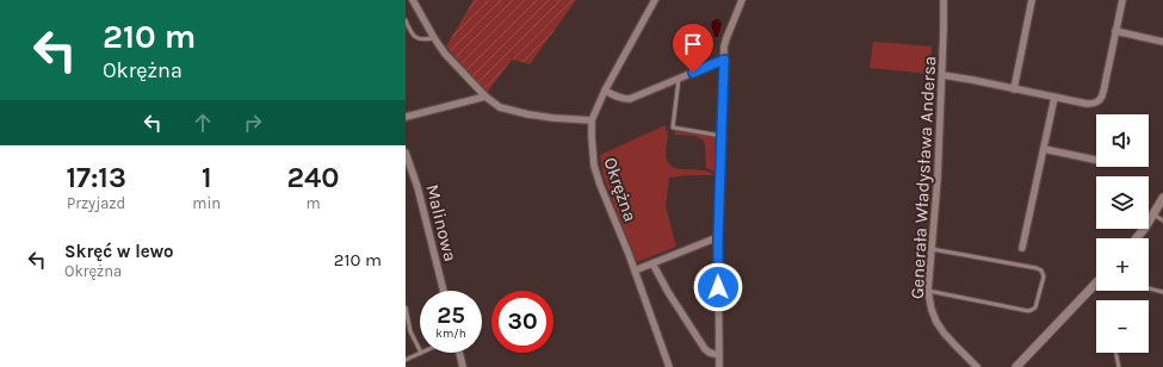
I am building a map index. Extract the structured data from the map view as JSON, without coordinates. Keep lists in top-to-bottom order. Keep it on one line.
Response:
{"streets":{"street":["Generała Władysława Andersa","Okrężna","Malinowa"]},"page":{"turn":["210 m","Okrężna"],"map_buttons":["+","−"],"eta":["17:13","Przyjazd","1","min","240","m"],"list":[{"name":"Skręć w lewo","note":"Okrężna","value":"210 m"}],"speed":"25 km/h","limit":"30"}}
